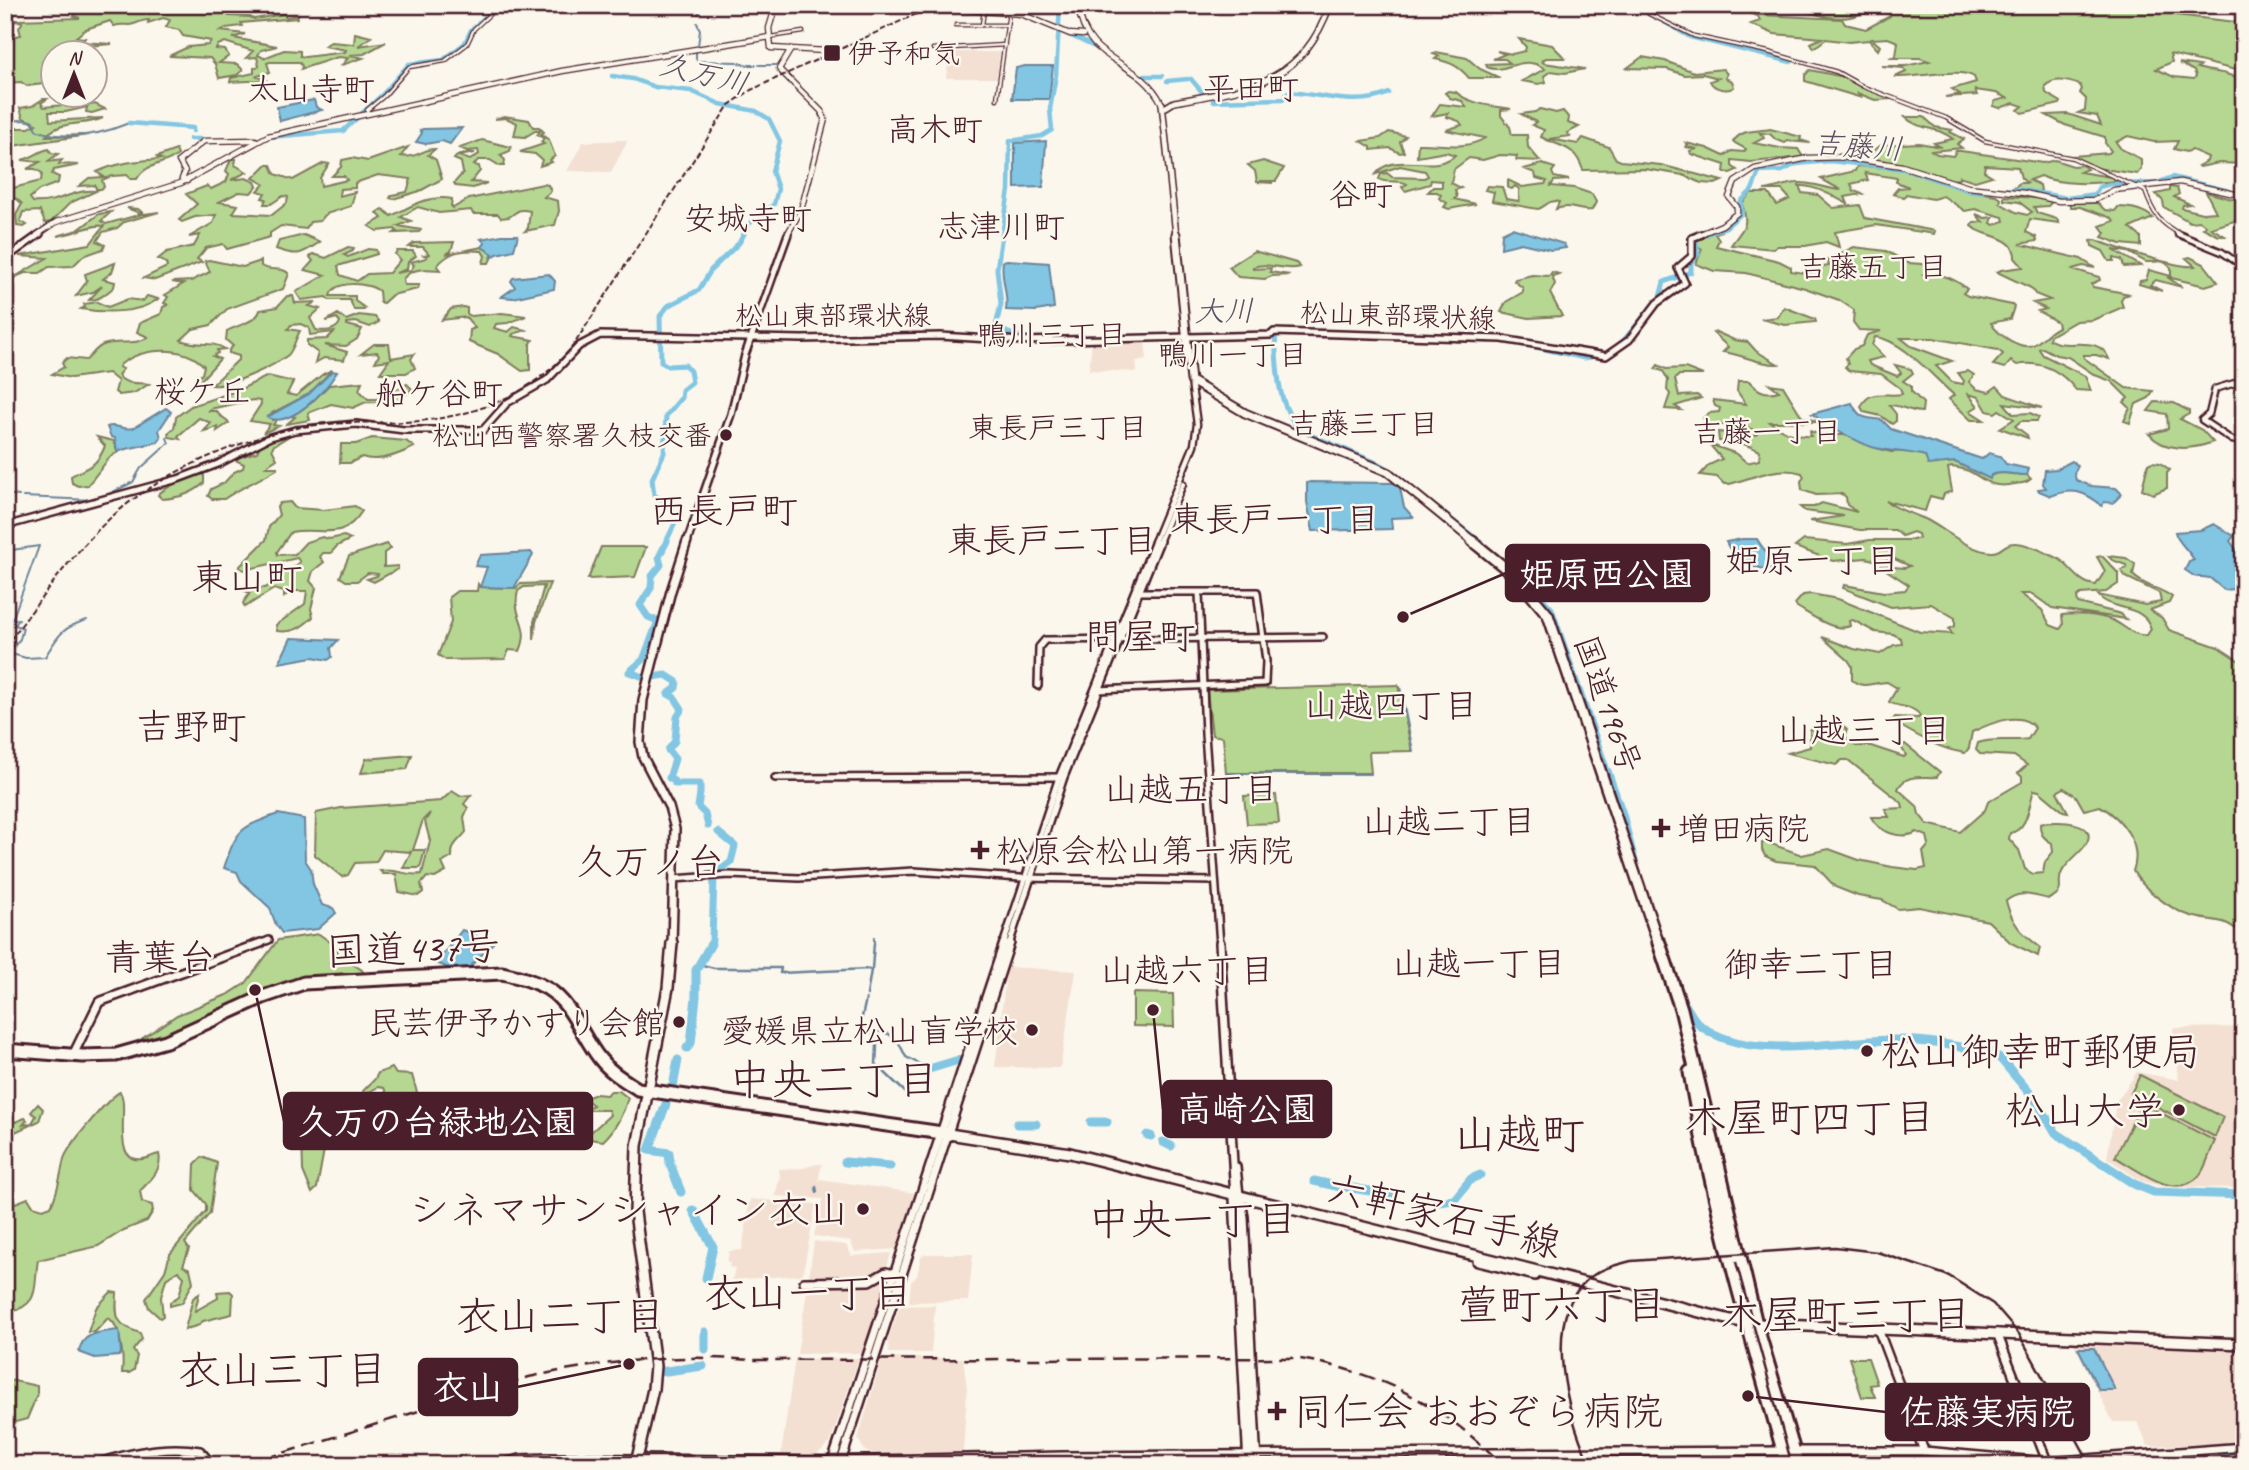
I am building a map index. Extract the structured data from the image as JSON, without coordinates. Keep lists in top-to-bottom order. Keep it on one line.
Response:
{"streets":{"highway":["国道196号","国道437号"],"main road":["松山東部環状線","六軒家石手線"]},"crossings":[["国道196号","六軒家石手線"],["国道437号","六軒家石手線"]],"districts":["平田町","太山寺町","高木町","谷町","安城寺町","志津川町","吉藤五丁目","鴨川三丁目","鴨川一丁目","桜ケ丘","船ケ谷町","吉藤三丁目","東長戸三丁目","吉藤一丁目","西長戸町","東長戸一丁目","東長戸二丁目","姫原一丁目","東山町","問屋町","山越四丁目","吉野町","山越三丁目","山越五丁目","山越二丁目","久万ノ台","青葉台","山越一丁目","御幸二丁目","山越六丁目","中央二丁目","木屋町四丁目","山越町","中央一丁目","衣山一丁目","萱町六丁目","木屋町三丁目","衣山二丁目","衣山三丁目"],"water":["久万川","吉藤川","大川"],"places":{"transit":["伊予和気"],"other":["松山西警察署久枝交番","姫原西公園","久万の台緑地公園","高崎公園","民芸伊予かすり会館","愛媛県立松山盲学校","松山御幸町郵便局","松山大学","シネマサンシャイン衣山","衣山","佐藤実病院"],"health":["増田病院","松原会松山第一病院","同仁会 おおぞら病院"]},"north":"top"}
